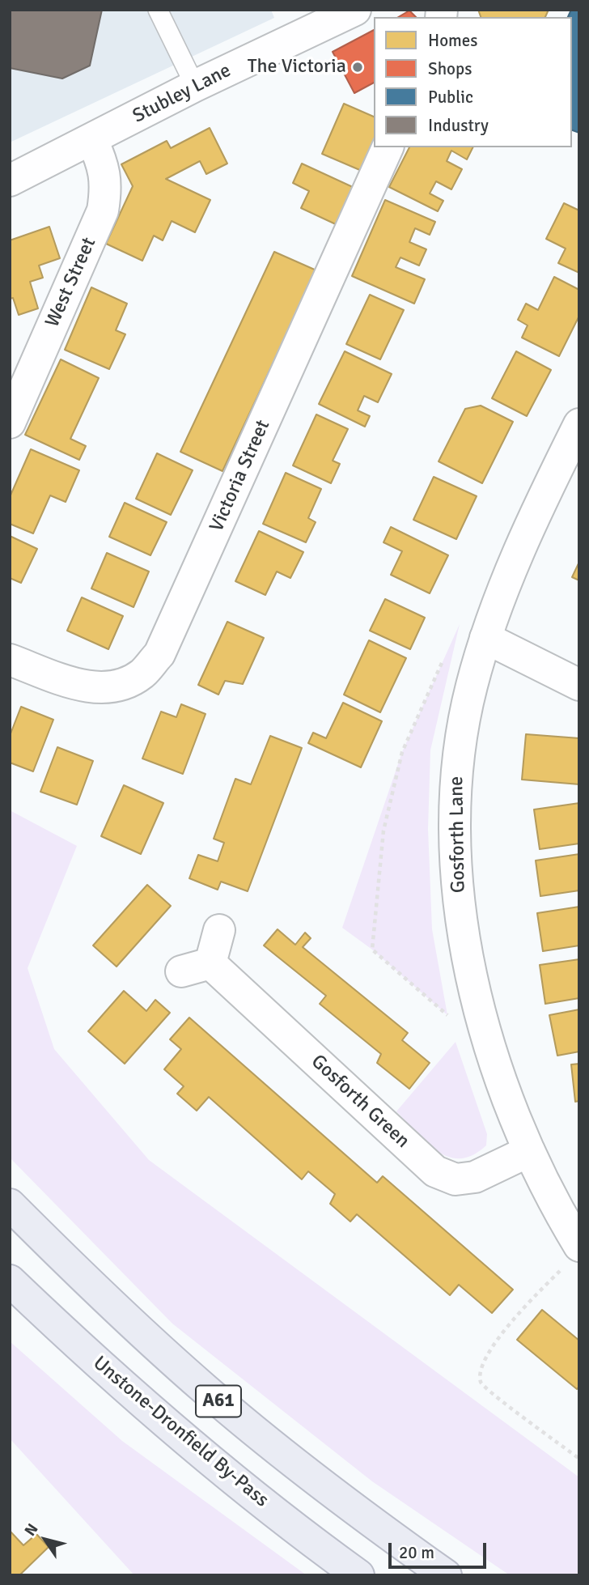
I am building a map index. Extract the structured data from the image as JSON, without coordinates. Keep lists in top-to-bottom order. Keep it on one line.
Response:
{"streets":{"highway":["A61","Unstone-Dronfield By-Pass"],"street":["Stubley Lane","West Street","Victoria Street","Gosforth Lane","Gosforth Green"]},"crossings":[["Stubley Lane","West Street"],["Gosforth Lane","Gosforth Green"]],"places":["The Victoria"],"legend":["Homes","Shops","Public","Industry"],"scale_bar":"20 m","north":"top left"}
